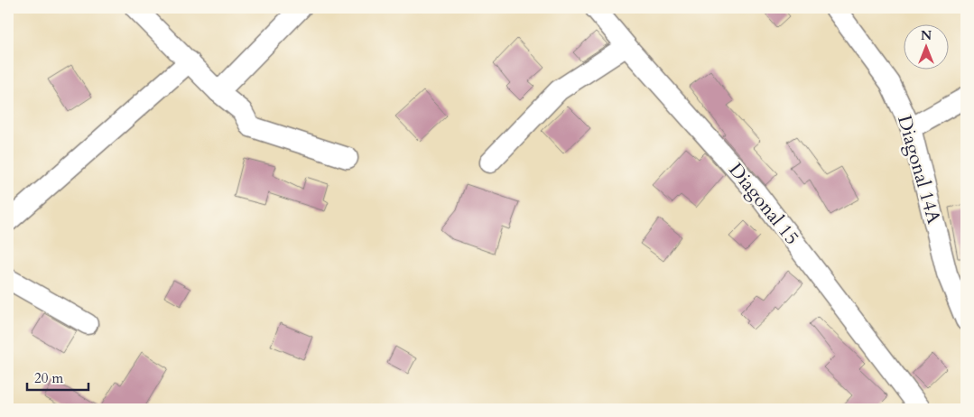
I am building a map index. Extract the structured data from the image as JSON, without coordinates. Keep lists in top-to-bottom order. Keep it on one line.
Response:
{"streets":{"street":["Diagonal 14A","Diagonal 15"]},"scale_bar":"20 m","north":"top"}
